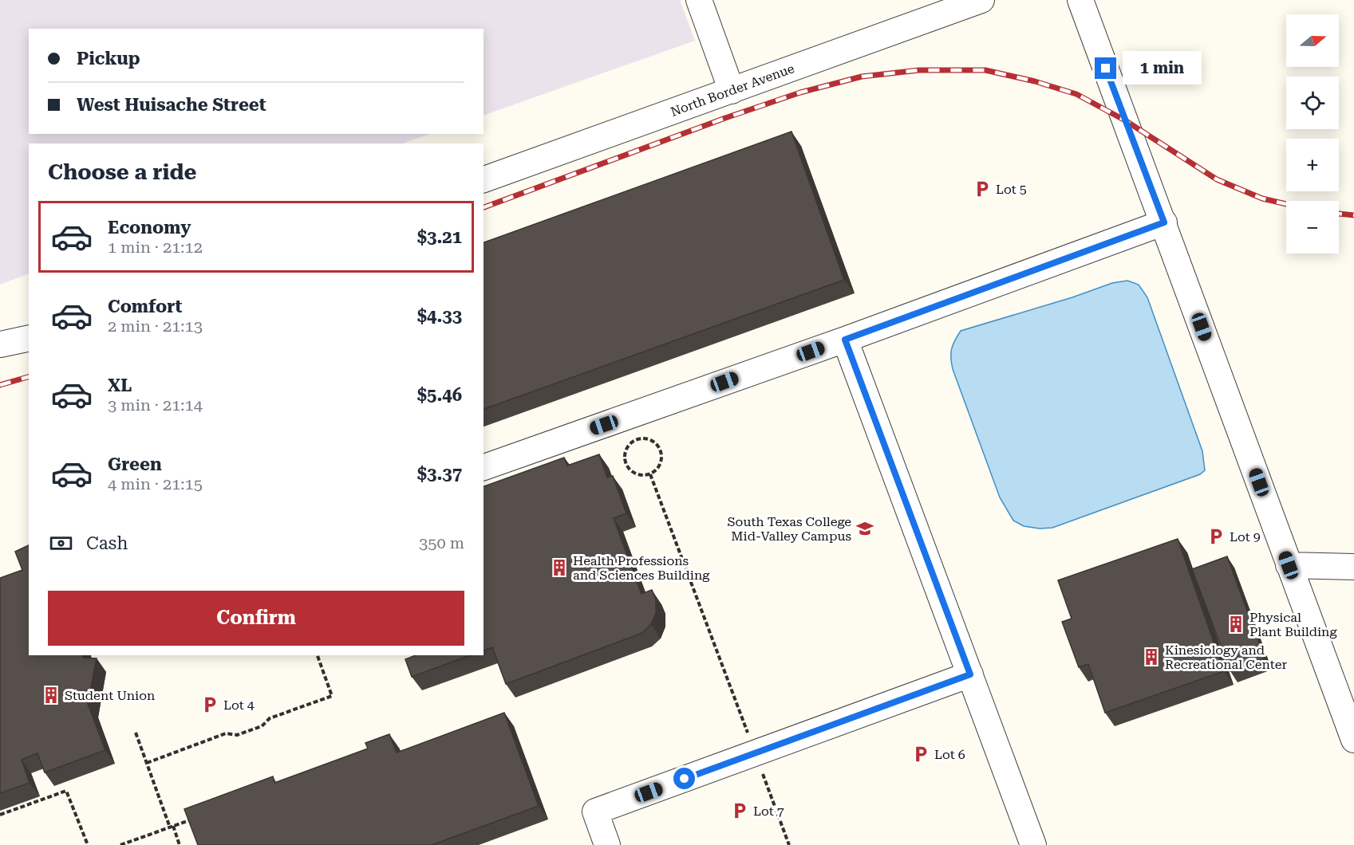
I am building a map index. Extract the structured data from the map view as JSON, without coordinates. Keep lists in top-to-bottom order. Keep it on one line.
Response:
{"streets":{"street":["North Border Avenue"]},"places":{"parking":["Lot 5","Lot 9","Lot 4","Lot 6","Lot 7"],"school or university":["South Texas College Mid-Valley Campus"],"building":["Health Professions and Sciences Building","Physical Plant Building","Kinesiology and Recreational Center","Student Union"]},"north":"right","page":{"map_buttons":["+","−"],"banner":["Pickup","West Huisache Street"],"bubble":"1 min","heading":"Choose a ride","list":[{"name":"Economy","note":"1 min · 21:12","value":"$3.21"},{"name":"Comfort","note":"2 min · 21:13","value":"$4.33"},{"name":"XL","note":"3 min · 21:14","value":"$5.46"},{"name":"Green","note":"4 min · 21:15","value":"$3.37"}],"pay":["Cash","350 m"],"buttons":"Confirm"}}
